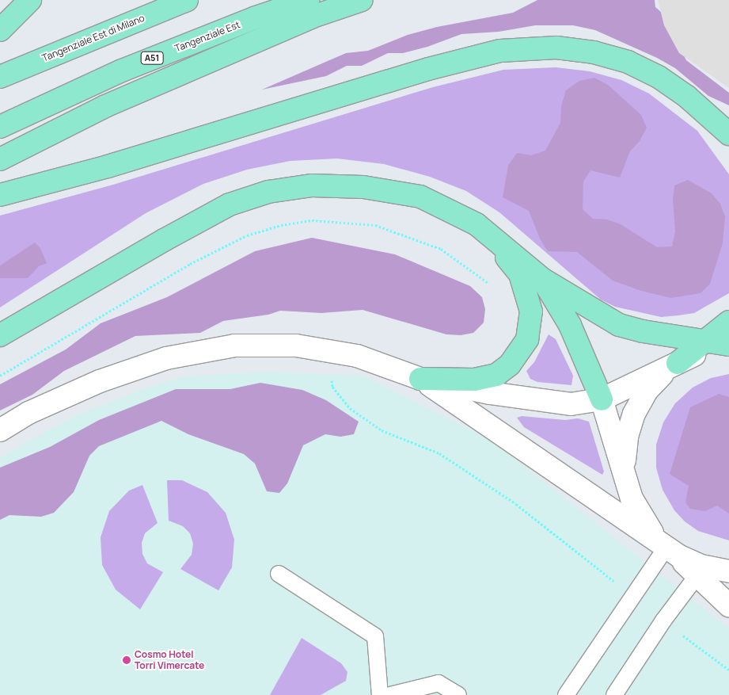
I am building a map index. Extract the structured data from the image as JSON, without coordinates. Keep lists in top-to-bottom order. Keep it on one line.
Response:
{"streets":{"highway":["Tangenziale Est","Tangenziale Est di Milano","A51"]},"places":["Cosmo Hotel Torri Vimercate"]}
